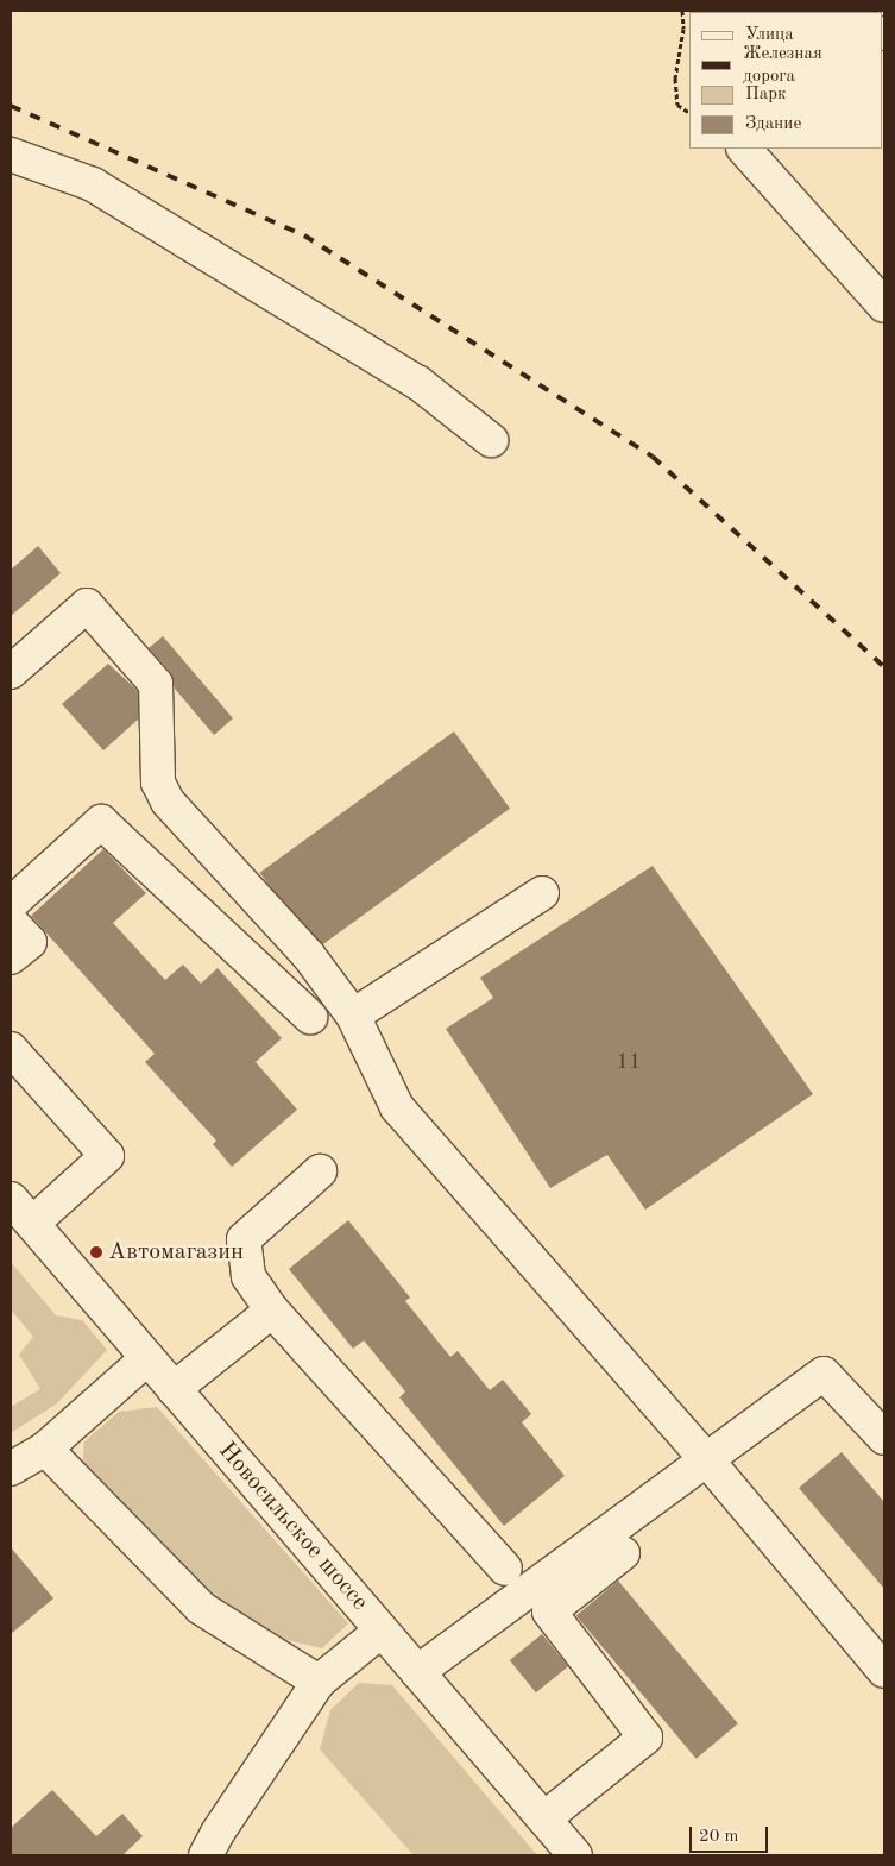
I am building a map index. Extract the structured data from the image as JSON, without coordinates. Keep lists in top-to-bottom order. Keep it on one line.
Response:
{"streets":{"street":["Новосильское шоссе"]},"places":["Автомагазин"],"house_numbers":["11"],"legend":["Улица","Железная дорога","Парк","Здание"],"scale_bar":"20 m"}
